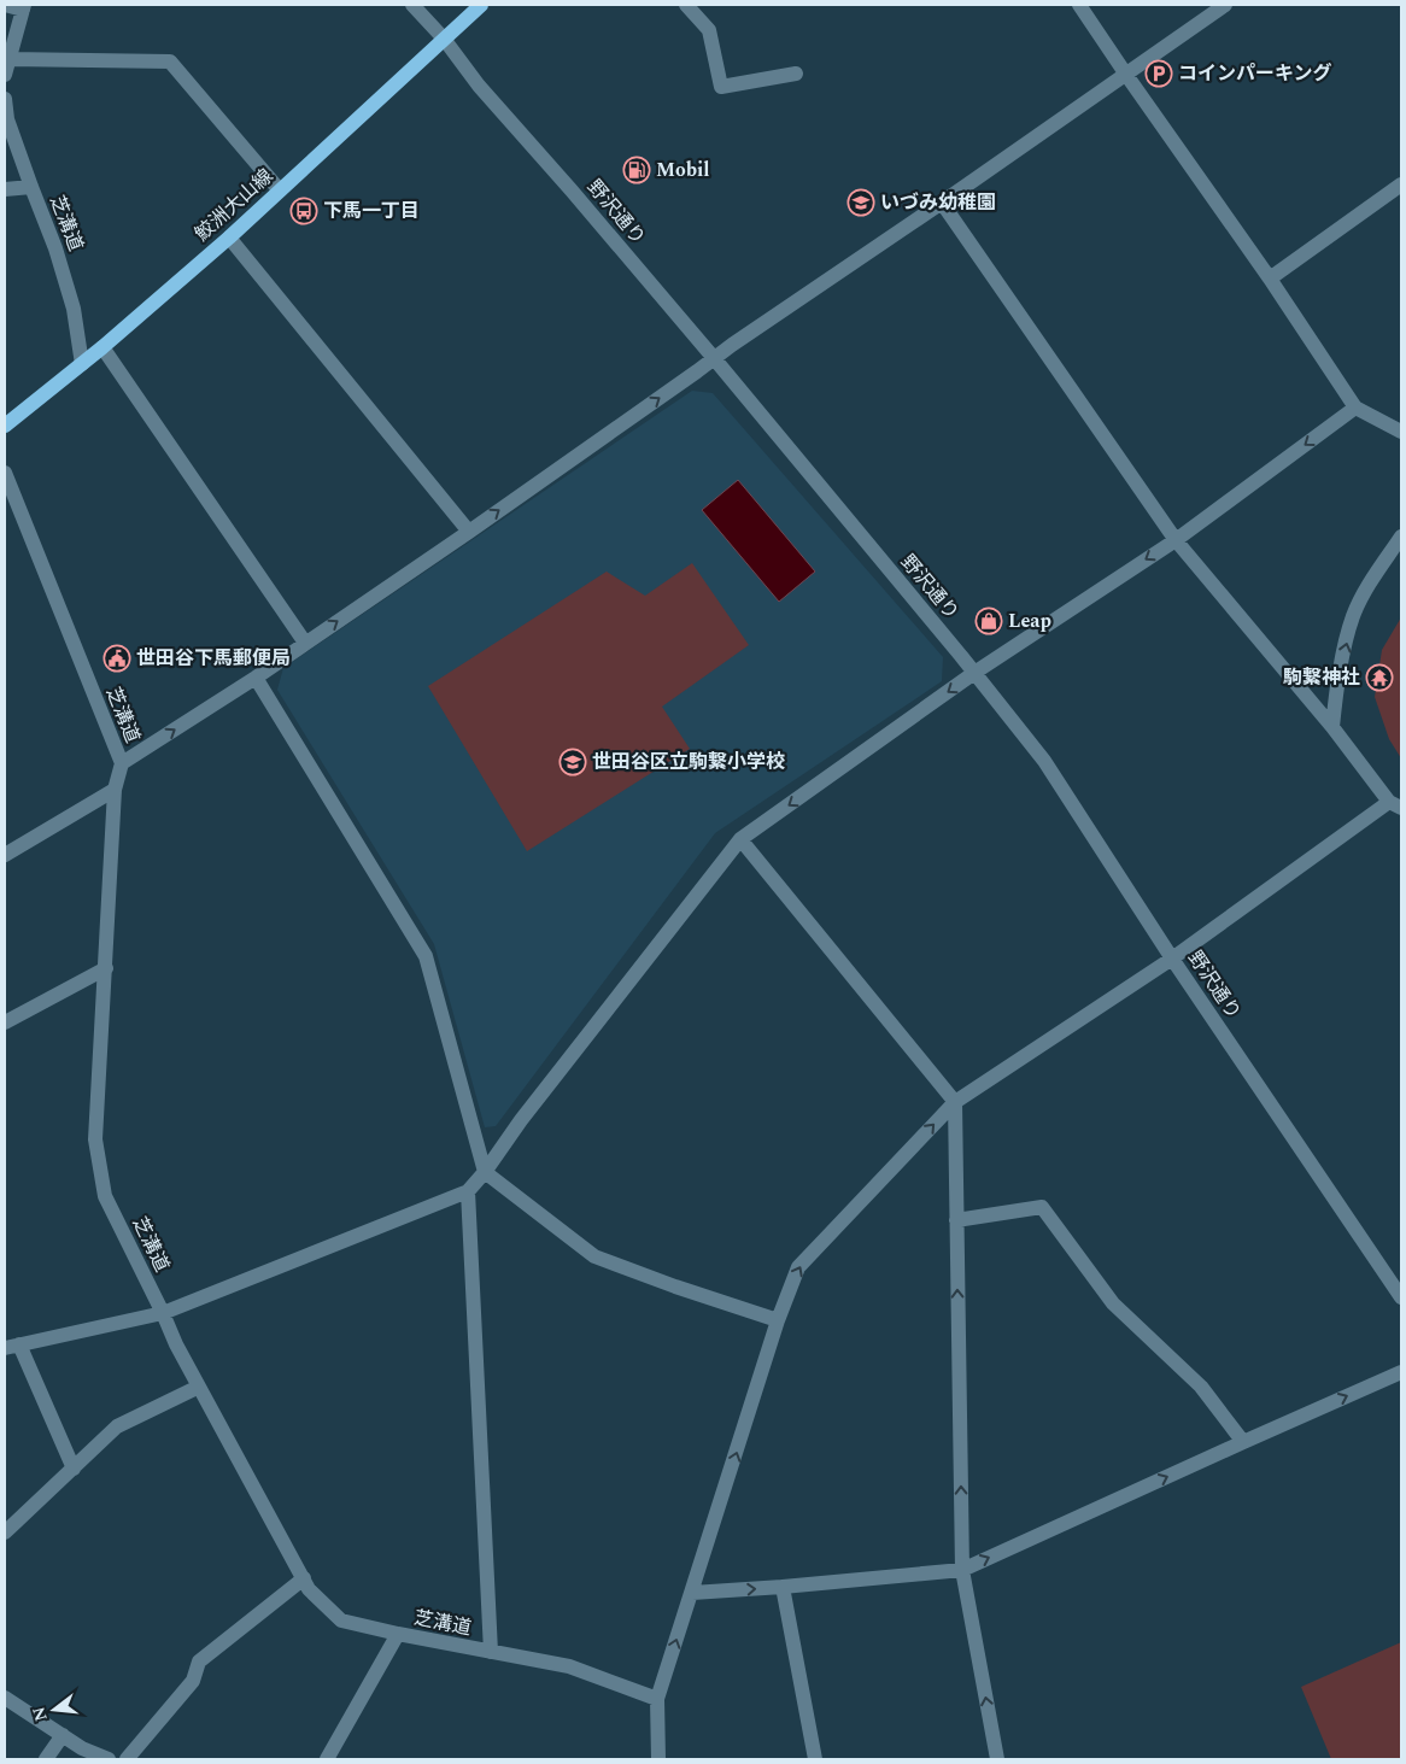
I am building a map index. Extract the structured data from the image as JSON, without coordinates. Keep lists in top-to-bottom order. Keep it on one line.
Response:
{"streets":{"main road":["鮫洲大山線"],"street":["野沢通り","芝溝道"]},"crossings":[["鮫洲大山線","野沢通り"],["鮫洲大山線","芝溝道"]],"places":{"parking":["コインパーキング"],"fuel station":["Mobil"],"school or university":["いづみ幼稚園","世田谷区立駒繋小学校"],"bus stop":["下馬一丁目"],"shop":["Leap"],"public building":["世田谷下馬郵便局"],"temple":["駒繋神社"]},"north":"left"}
